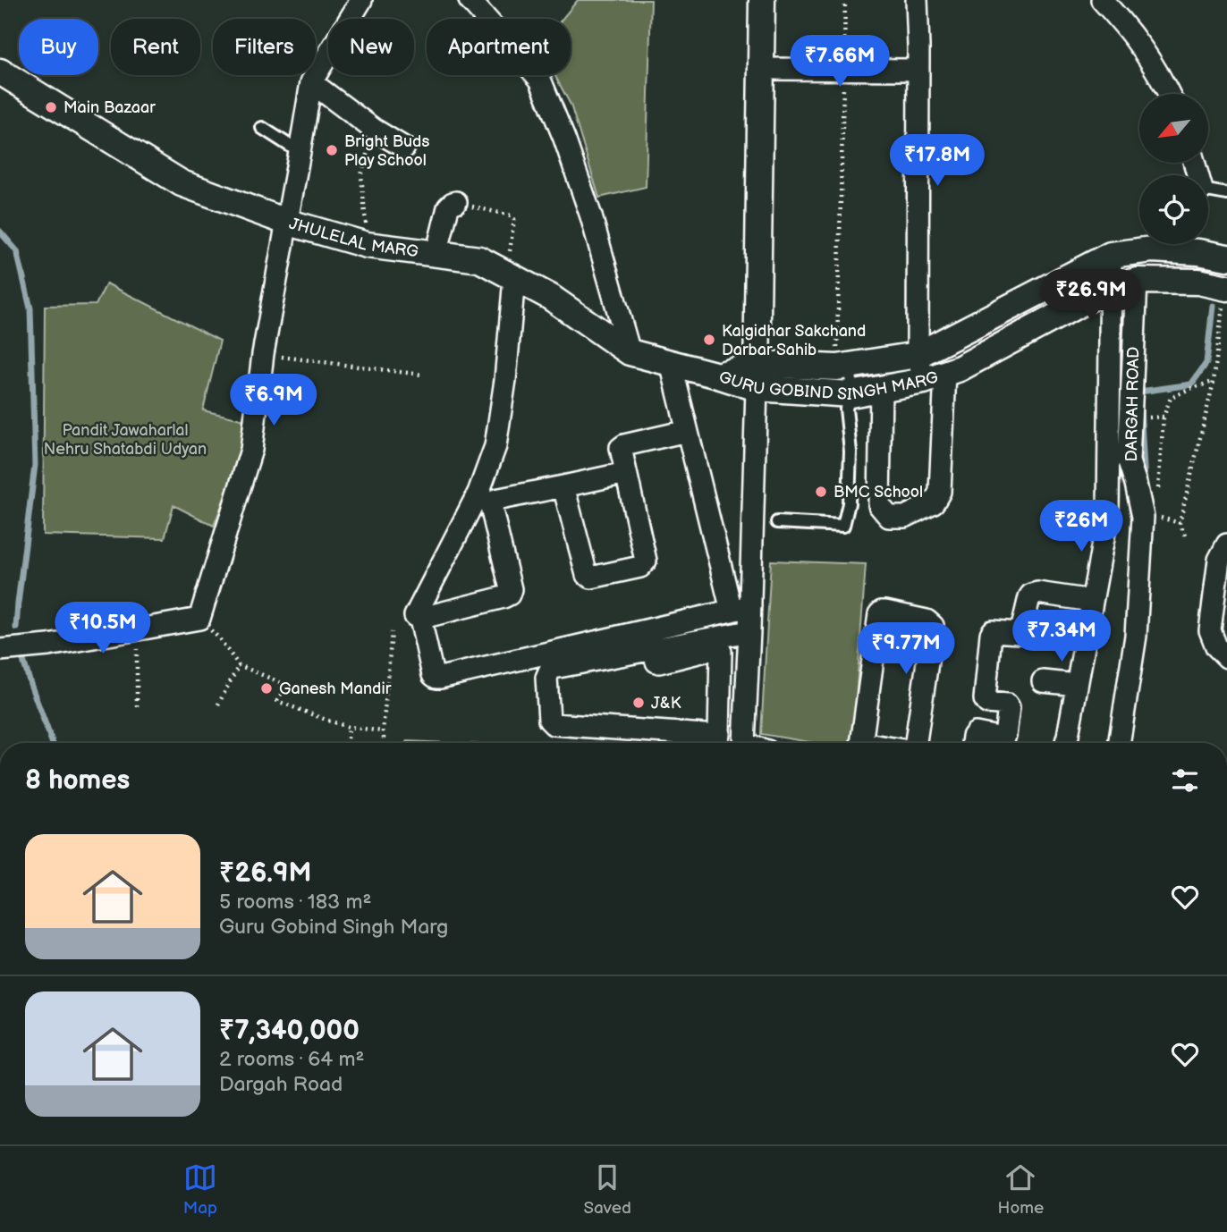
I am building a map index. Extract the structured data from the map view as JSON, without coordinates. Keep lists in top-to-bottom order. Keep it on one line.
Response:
{"streets":{"street":["JHULELAL MARG","GURU GOBIND SINGH MARG","DARGAH ROAD"]},"crossings":[["JHULELAL MARG","GURU GOBIND SINGH MARG"],["GURU GOBIND SINGH MARG","DARGAH ROAD"]],"parks":["Pandit Jawaharlal Nehru Shatabdi Udyan"],"places":["Main Bazaar","Bright Buds Play School","Kalgidhar Sakchand Darbar Sahib","BMC School","Ganesh Mandir","J&K"],"north":"bottom left","page":{"chip":["Buy","Rent","Filters","New","Apartment"],"price":["₹7.66M","₹17.8M","₹26.9M","₹6.9M","₹26M","₹10.5M","₹7.34M","₹9.77M"],"heading":"8 homes","list":[{"name":"₹26.9M","note":"5 rooms · 183 m² · Guru Gobind Singh Marg"},{"name":"₹7,340,000","note":"2 rooms · 64 m² · Dargah Road"}],"tabs":["Map","Saved","Home"]}}
